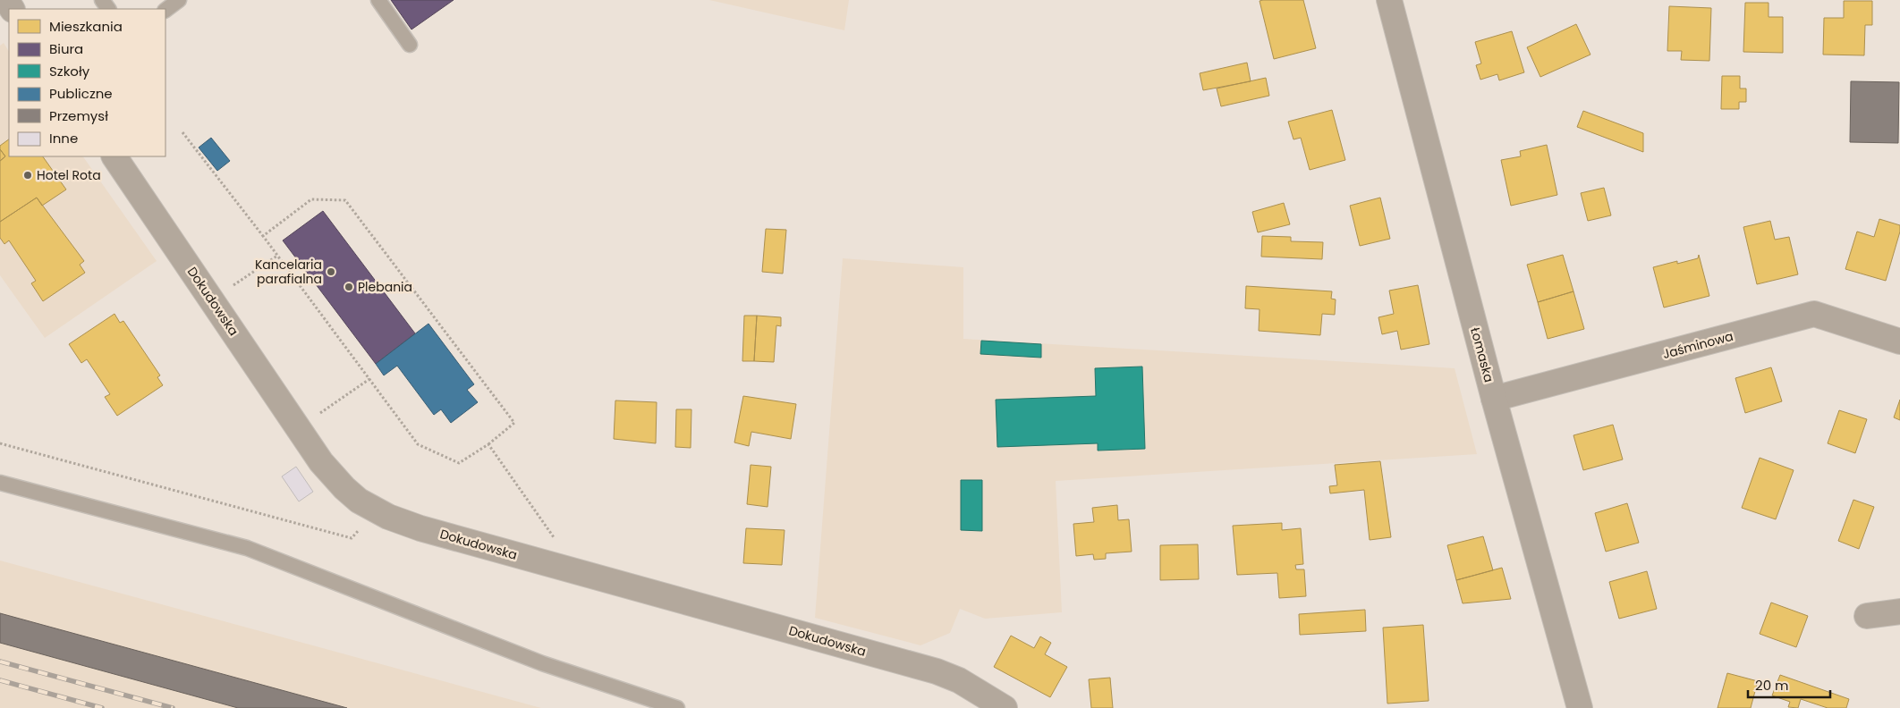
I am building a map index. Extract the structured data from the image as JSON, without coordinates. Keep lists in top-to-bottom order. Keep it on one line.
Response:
{"streets":{"street":["Dokudowska","Jaśminowa","Łomaska"]},"crossings":[["Jaśminowa","Łomaska"]],"places":["Hotel Rota","Kancelaria parafialna","Plebania"],"legend":["Mieszkania","Biura","Szkoły","Publiczne","Przemysł","Inne"],"scale_bar":"20 m"}
